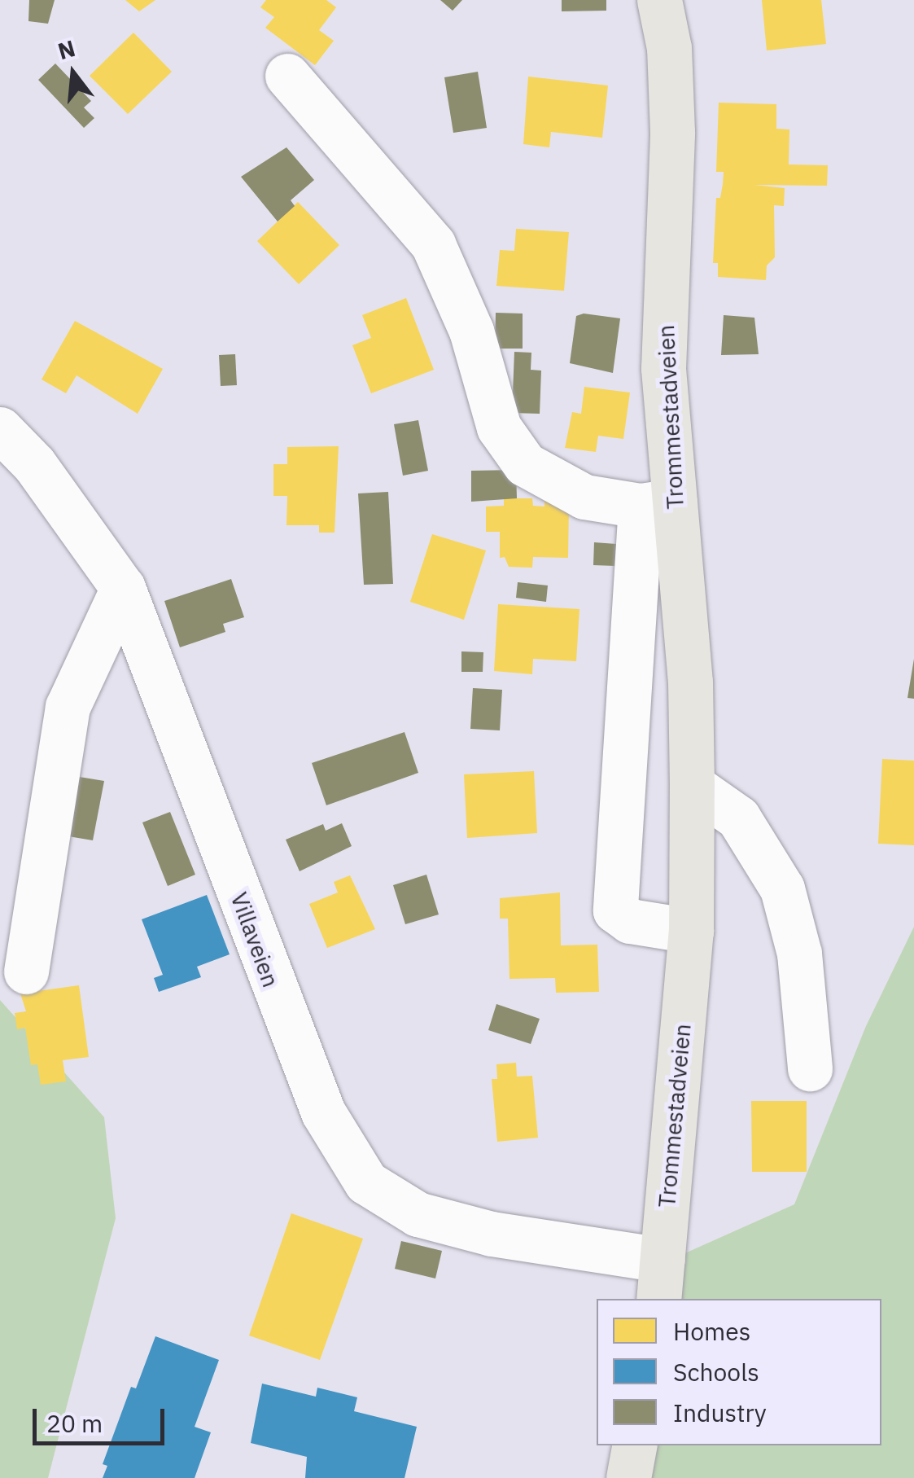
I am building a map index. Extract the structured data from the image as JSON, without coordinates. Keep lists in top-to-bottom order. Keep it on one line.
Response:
{"streets":{"main road":["Trommestadveien"],"street":["Villaveien"]},"crossings":[["Trommestadveien","Villaveien"]],"legend":["Homes","Schools","Industry"],"scale_bar":"20 m","north":"top"}
